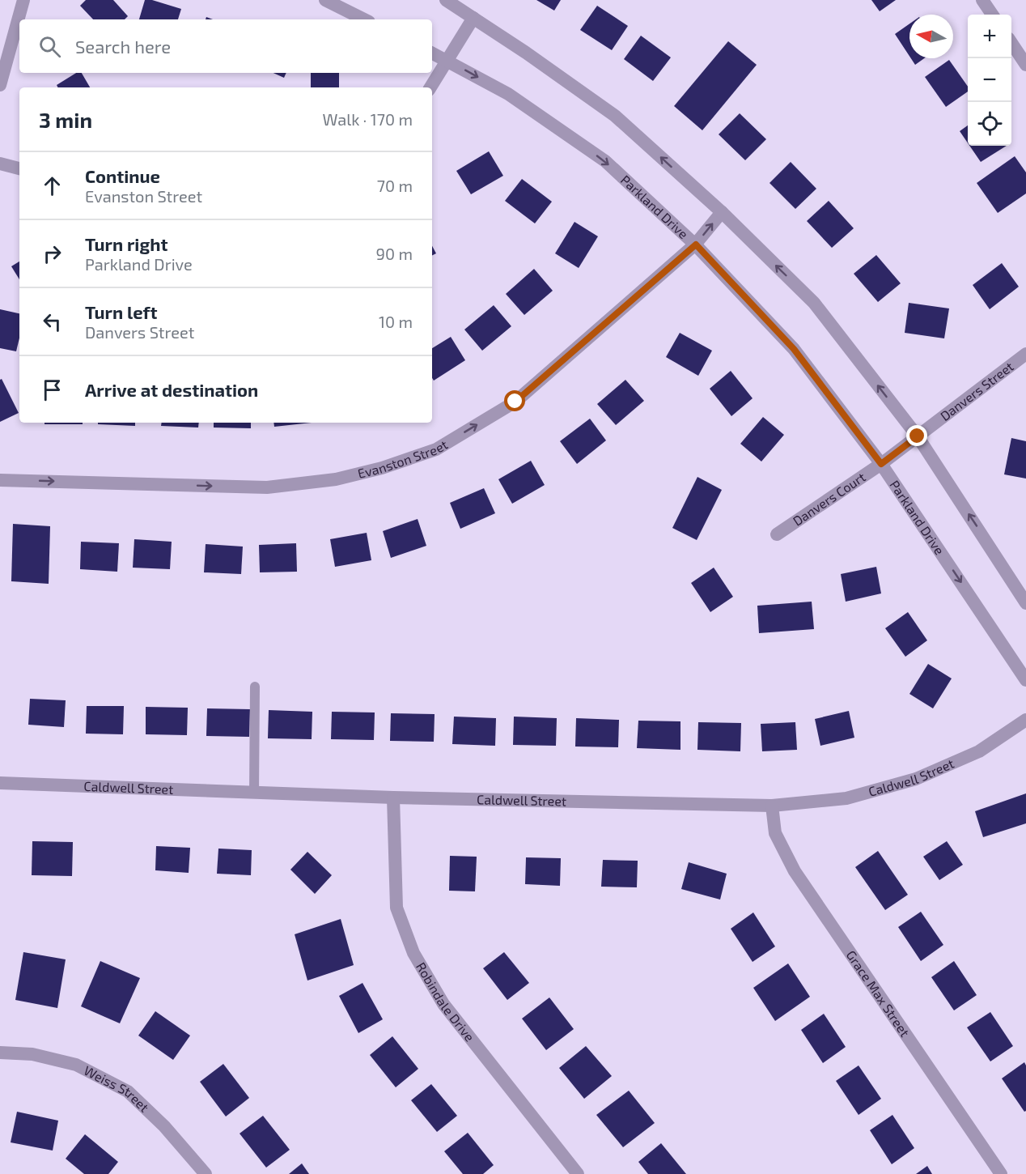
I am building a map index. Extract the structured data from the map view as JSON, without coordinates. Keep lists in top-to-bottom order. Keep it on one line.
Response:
{"streets":{"street":["Parkland Drive","Danvers Street","Evanston Street","Danvers Court","Caldwell Street","Grace Max Street","Robindale Drive","Weiss Street"]},"crossings":[["Parkland Drive","Danvers Street"],["Parkland Drive","Evanston Street"],["Parkland Drive","Danvers Court"],["Danvers Street","Danvers Court"],["Caldwell Street","Grace Max Street"],["Caldwell Street","Robindale Drive"]],"one_way":["Evanston Street"],"north":"left","page":{"map_buttons":["+","−"],"search":"Search here","heading":["3 min","Walk · 170 m"],"list":[["Continue","Evanston Street","70 m"],["Turn right","Parkland Drive","90 m"],["Turn left","Danvers Street","10 m"],"Arrive at destination"]}}
